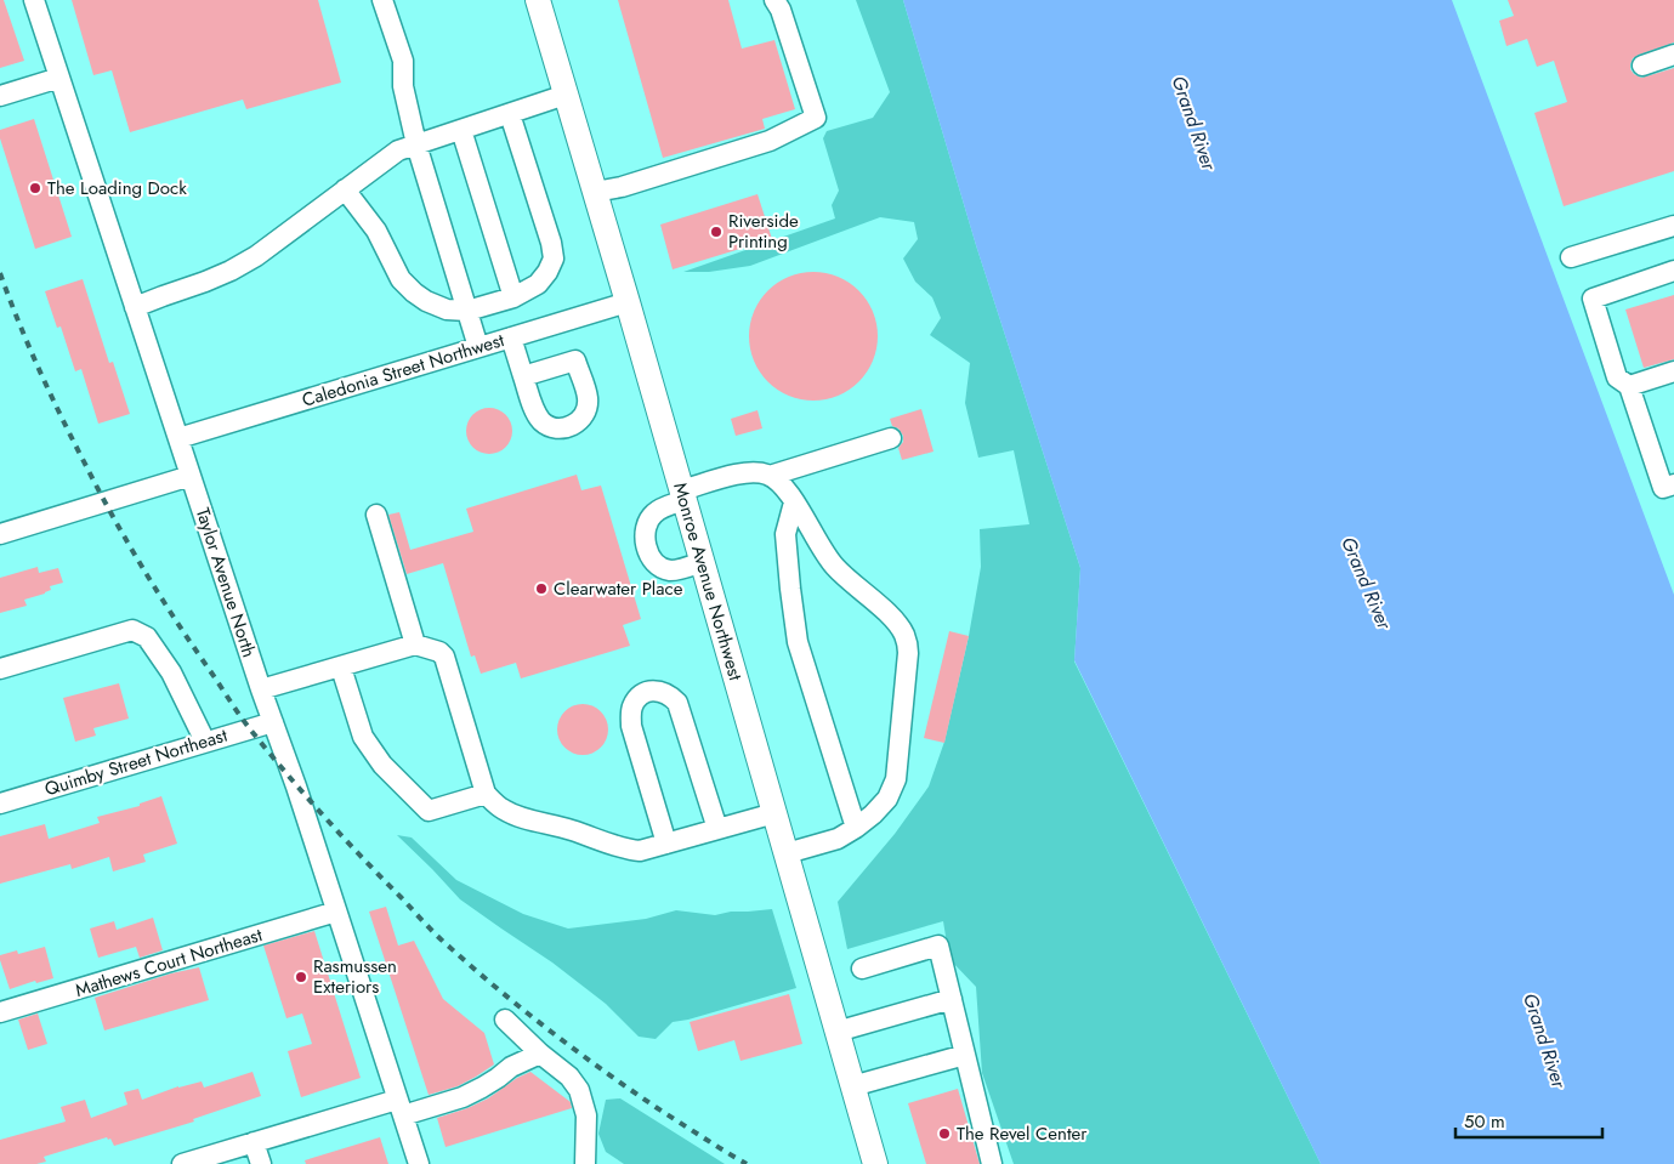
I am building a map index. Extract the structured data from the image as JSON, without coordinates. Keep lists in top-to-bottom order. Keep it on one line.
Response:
{"streets":{"main road":["Monroe Avenue Northwest"],"street":["Caledonia Street Northwest","Taylor Avenue North","Quimby Street Northeast","Mathews Court Northeast"]},"crossings":[["Caledonia Street Northwest","Monroe Avenue Northwest"],["Caledonia Street Northwest","Taylor Avenue North"],["Taylor Avenue North","Quimby Street Northeast"],["Taylor Avenue North","Mathews Court Northeast"]],"water":["Grand River"],"places":["The Loading Dock","Riverside Printing","Clearwater Place","Rasmussen Exteriors","The Revel Center"],"scale_bar":"50 m"}
